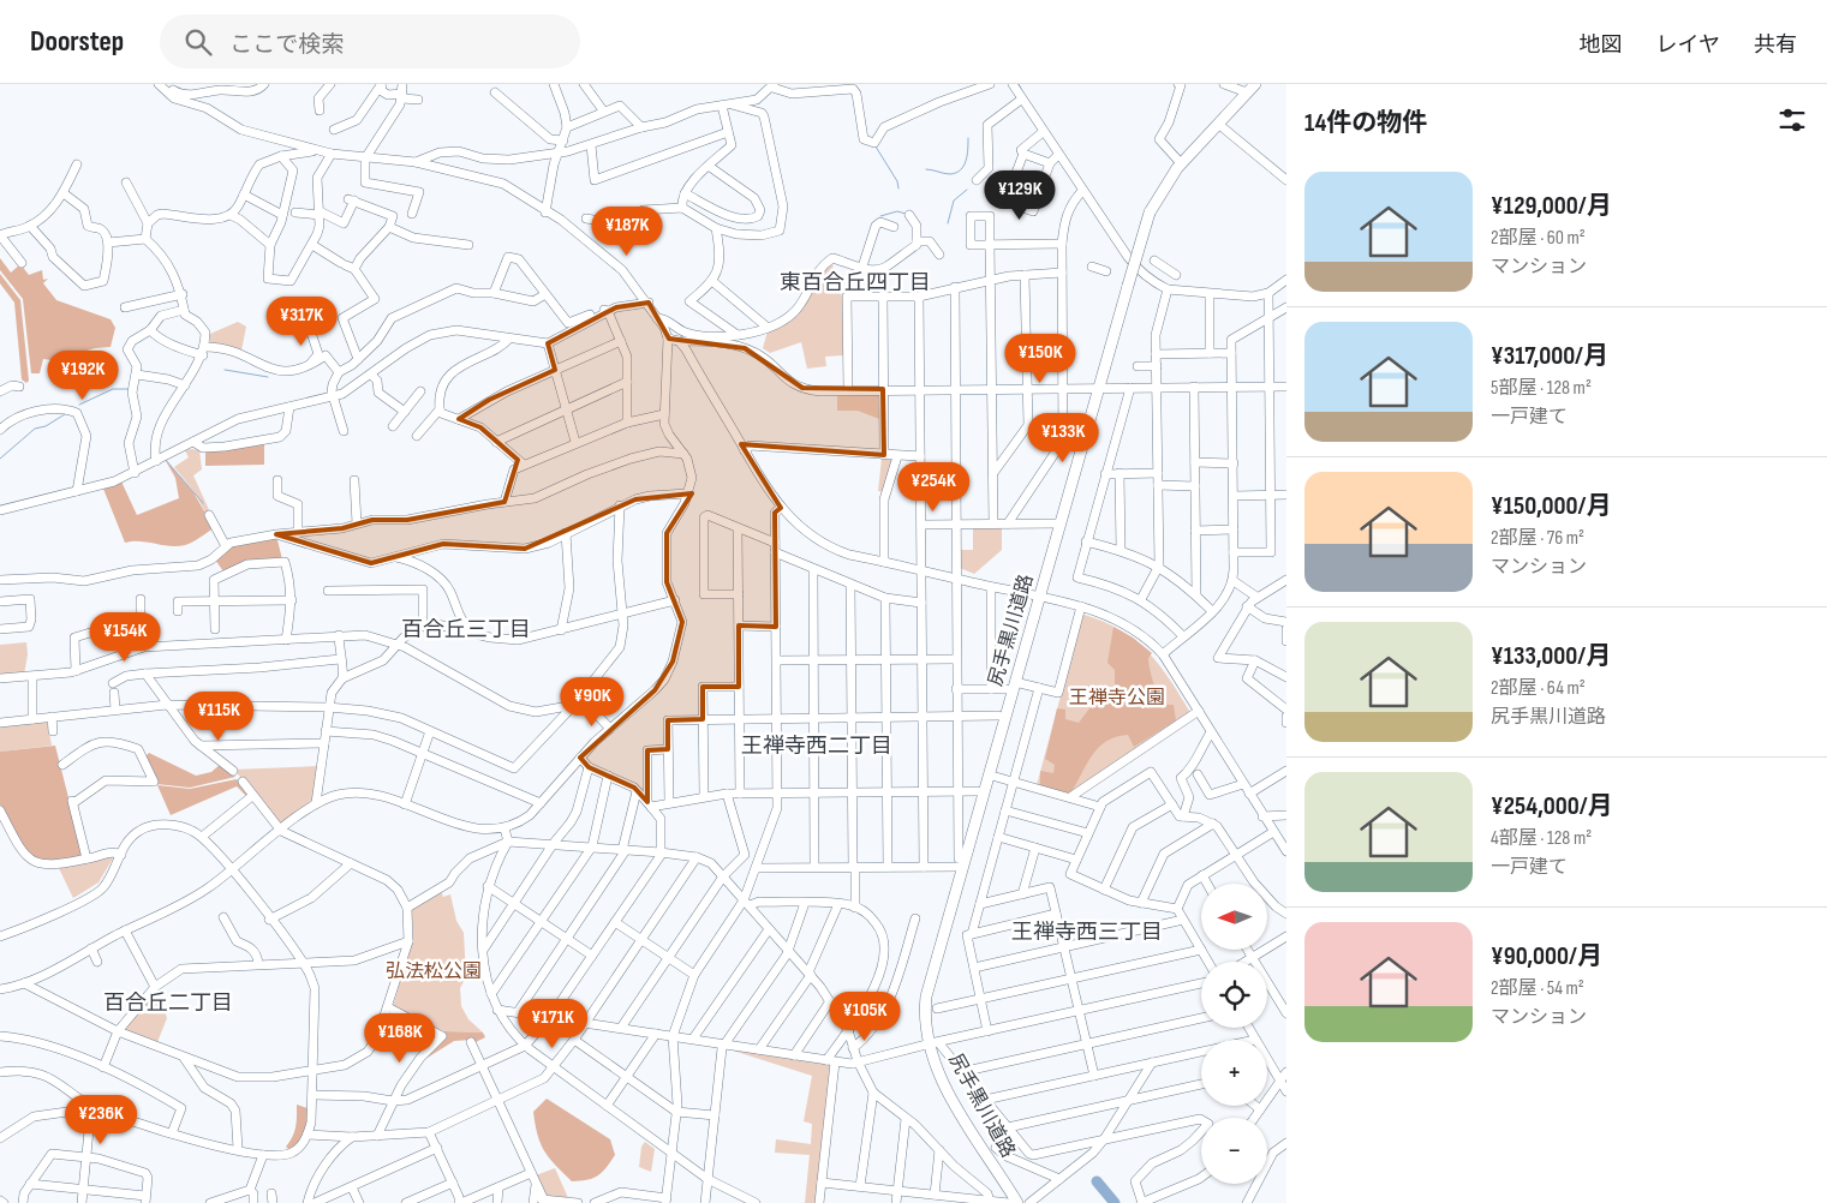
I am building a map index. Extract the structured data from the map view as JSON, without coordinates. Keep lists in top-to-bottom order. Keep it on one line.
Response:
{"streets":{"main road":["尻手黒川道路"]},"districts":["東百合丘四丁目","百合丘三丁目","王禅寺西二丁目","王禅寺西三丁目","百合丘二丁目"],"parks":["王禅寺公園","弘法松公園"],"north":"left","page":{"header":"Doorstep","search":"ここで検索","nav":["地図","レイヤ","共有"],"heading":"14件の物件","list":[{"name":"¥129,000/月","note":"2部屋 · 60 m² · マンション"},{"name":"¥317,000/月","note":"5部屋 · 128 m² · 一戸建て"},{"name":"¥150,000/月","note":"2部屋 · 76 m² · マンション"},{"name":"¥133,000/月","note":"2部屋 · 64 m² · 尻手黒川道路"},{"name":"¥254,000/月","note":"4部屋 · 128 m² · 一戸建て"},{"name":"¥90,000/月","note":"2部屋 · 54 m² · マンション"}],"price":["¥129K","¥187K","¥317K","¥150K","¥192K","¥133K","¥254K","¥154K","¥90K","¥115K","¥105K","¥171K","¥168K","¥236K"],"map_buttons":["+","−"]}}
